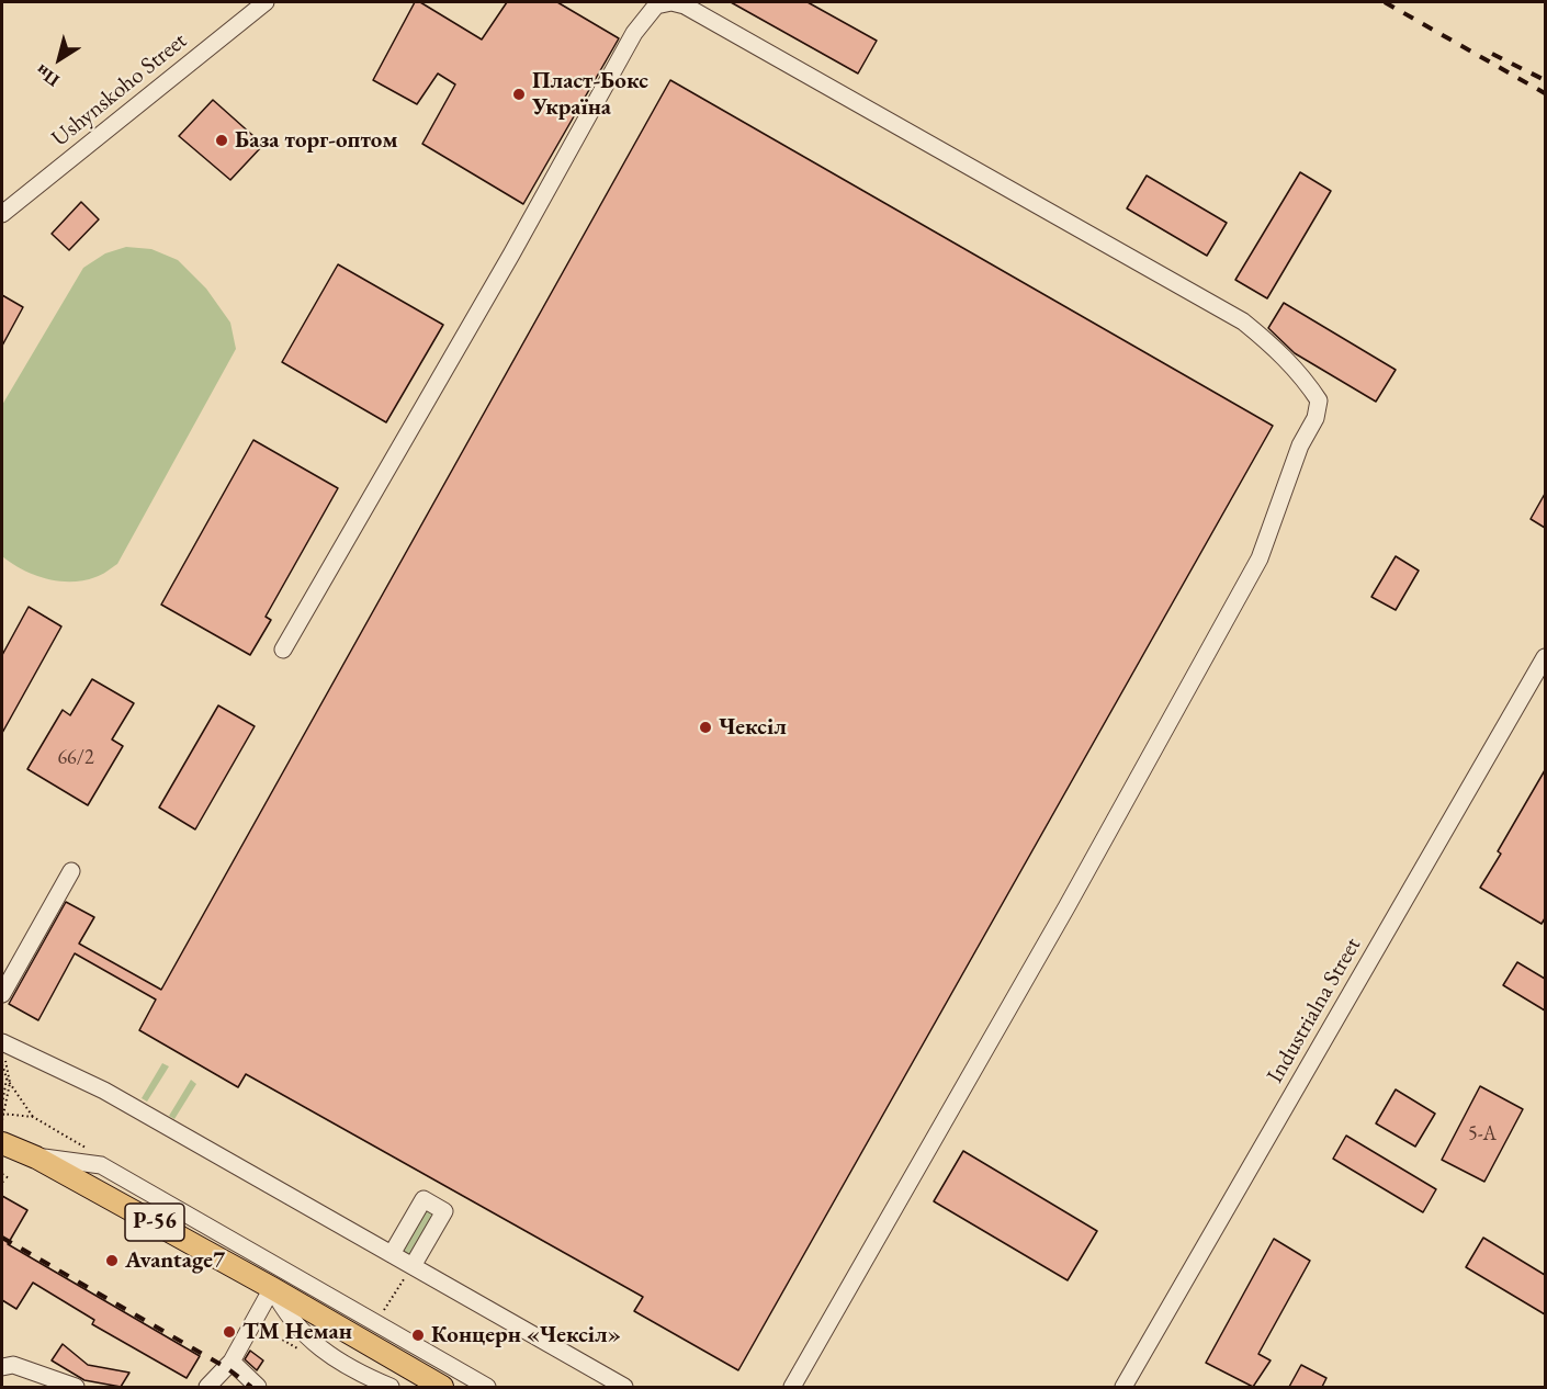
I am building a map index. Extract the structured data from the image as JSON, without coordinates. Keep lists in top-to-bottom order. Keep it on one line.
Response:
{"streets":{"main road":["Р-56"],"street":["Ushynskoho Street","Industrialna Street"]},"places":["Пласт-Бокс Україна","База торг-оптом","Чексіл","Avantage7","ТМ Неман","Концерн «Чексіл»"],"house_numbers":["66/2","5-А"],"north":"bottom left"}
